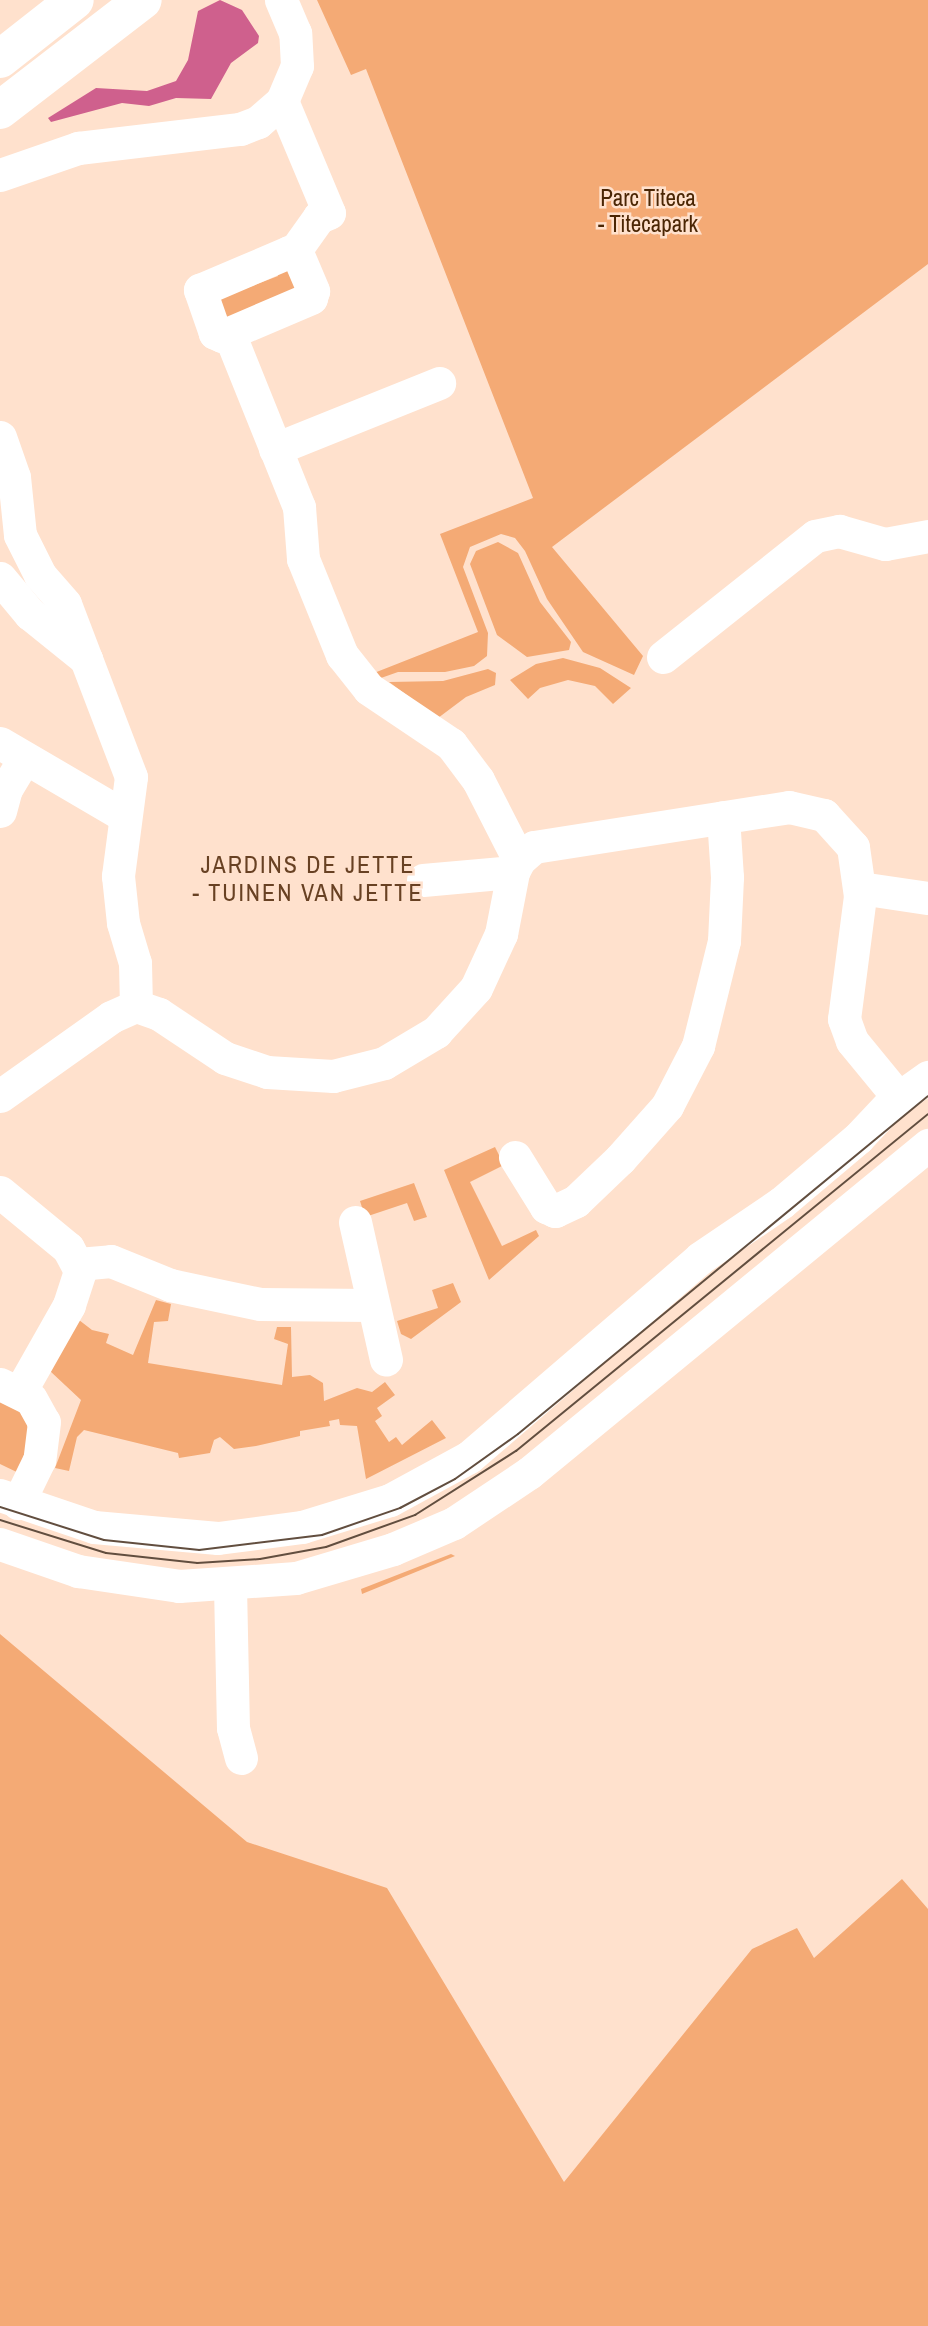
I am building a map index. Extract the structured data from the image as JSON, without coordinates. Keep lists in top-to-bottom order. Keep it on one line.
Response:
{"districts":["JARDINS DE JETTE - TUINEN VAN JETTE"],"parks":["Parc Titeca - Titecapark"]}
